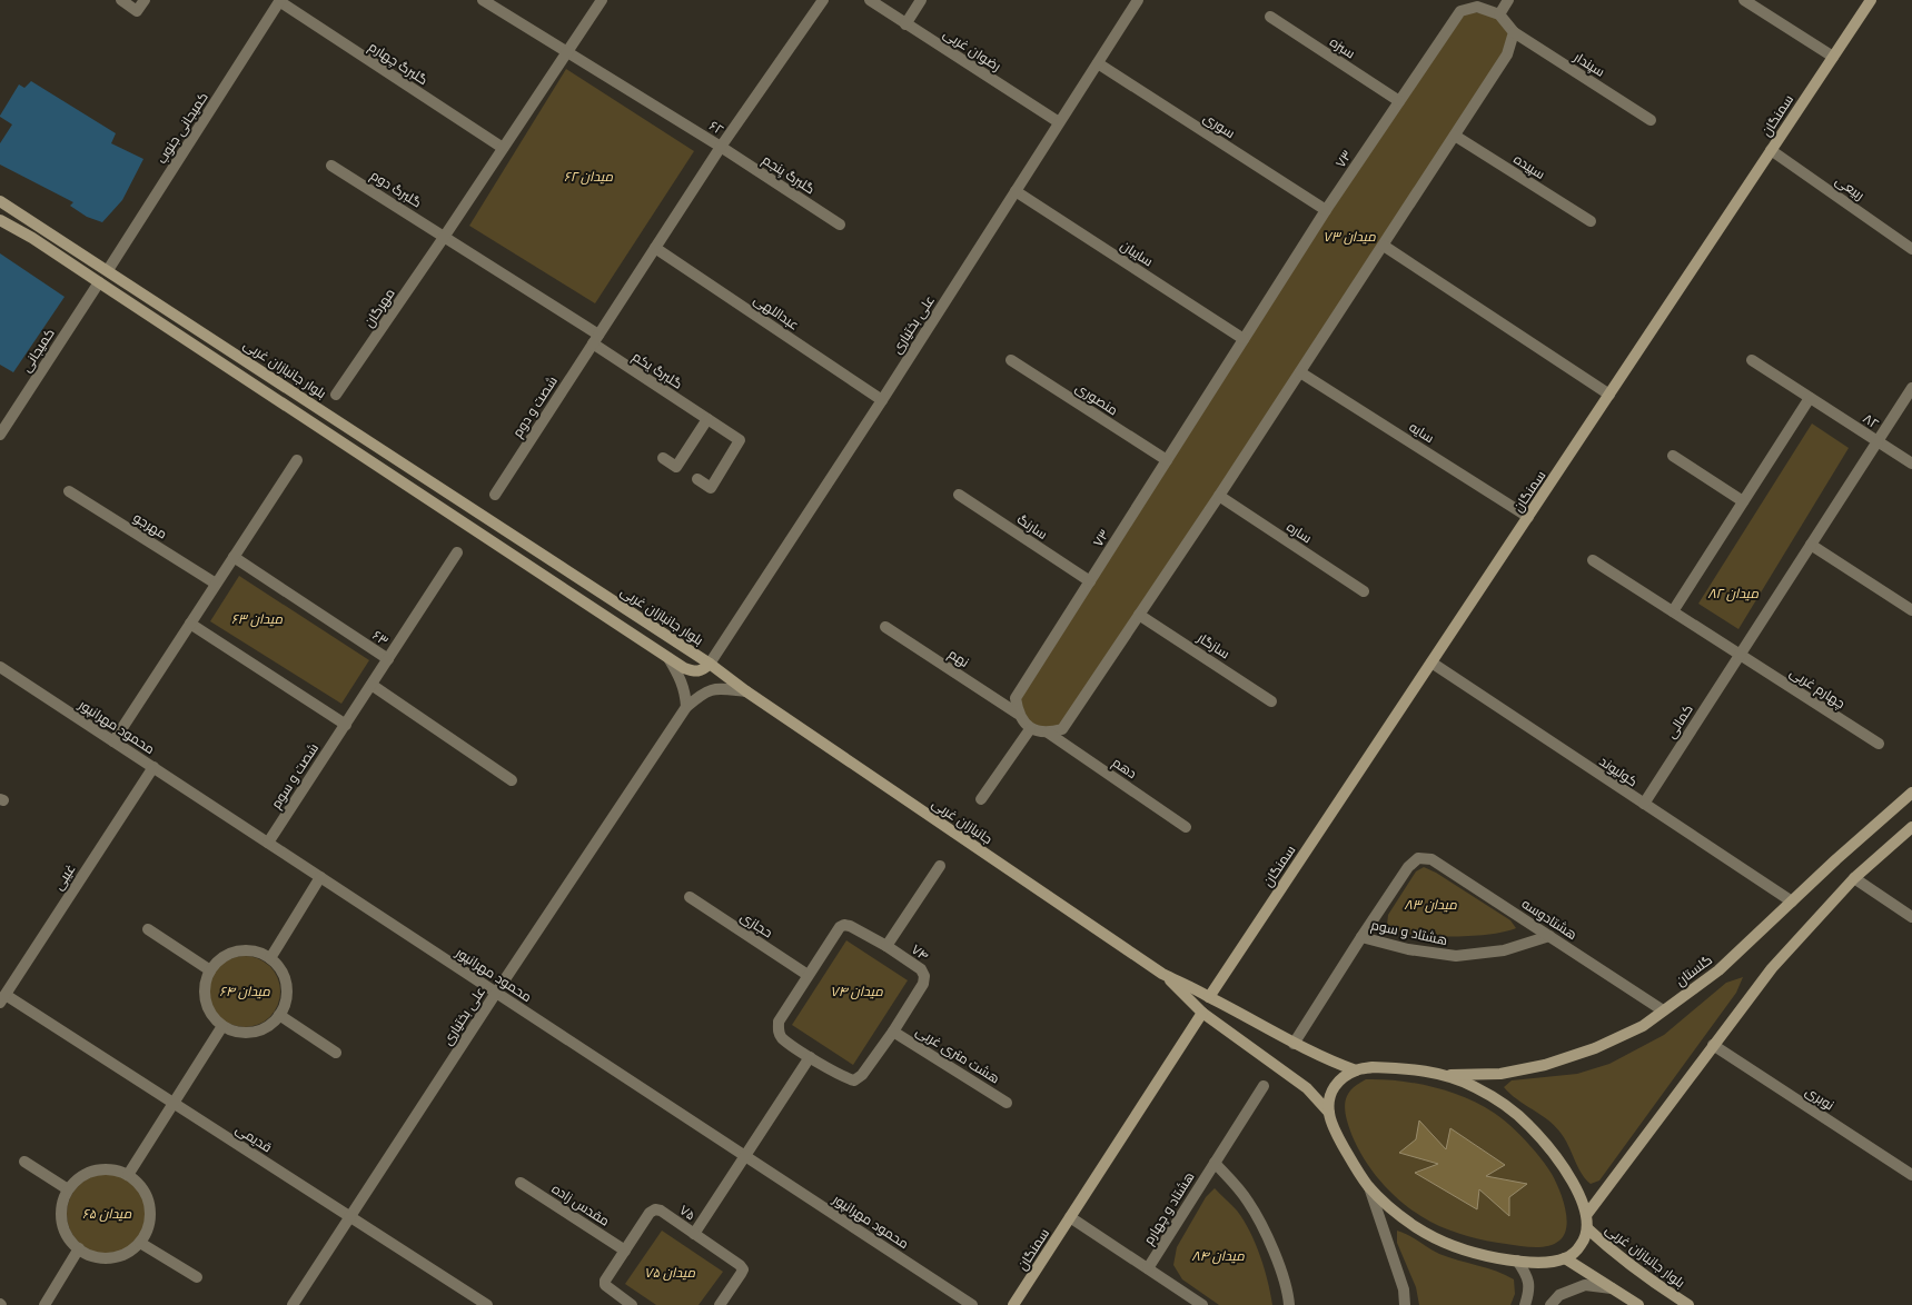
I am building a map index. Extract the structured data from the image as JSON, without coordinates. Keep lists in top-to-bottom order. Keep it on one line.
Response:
{"streets":{"main road":["سمنگان","بلوار جانبازان غربی","جانبازان غربی","گلستان"],"street":["سبزه","رضوان غربی","گلبرگ چهارم","سپندار","سوری","کمیجانی جنوب","۶۲","۷۳","سپیده","گلبرگ پنجم","ربیعی","گلبرگ دوم","سایبان","مهرگان","عبداللهی","علی بختیاری","کمیجانی","گلبرگ یکم","منصوری","شصت و دوم","۸۲","سایه","مهرجو","سارنگ","ساره","۶۳","سازگار","نهم","چهارم غربی","کمالی","محمود مهرانپور","دهم","کولیوند","شصت و سوم","غیبی","هشتادوسه","حجازی","هشتاد و سوم","۷۴","هشت متری غربی","نوبری","قدیمی","مقدس زاده","هشتاد و چهارم","۷۵"]},"crossings":[["سبزه","۷۳"],["رضوان غربی","علی بختیاری"],["گلبرگ چهارم","کمیجانی جنوب"],["سپندار","۷۳"],["سمنگان","ربیعی"],["سمنگان","سایه"],["سمنگان","کولیوند"],["سمنگان","جانبازان غربی"],["سمنگان","هشتاد و چهارم"],["سوری","۷۳"],["سوری","علی بختیاری"],["کمیجانی جنوب","بلوار جانبازان غربی"],["۶۲","گلبرگ پنجم"],["۶۲","عبداللهی"],["۶۲","گلبرگ یکم"],["۶۲","شصت و دوم"],["۷۳","سایبان"],["۷۳","منصوری"],["۷۳","سارنگ"],["۷۳","نهم"],["گلبرگ دوم","مهرگان"],["سایبان","علی بختیاری"],["عبداللهی","علی بختیاری"],["علی بختیاری","بلوار جانبازان غربی"],["علی بختیاری","محمود مهرانپور"],["علی بختیاری","جانبازان غربی"],["علی بختیاری","قدیمی"],["کمیجانی","بلوار جانبازان غربی"],["بلوار جانبازان غربی","جانبازان غربی"],["گلبرگ یکم","شصت و دوم"],["۸۲","چهارم غربی"],["۸۲","کمالی"],["۶۳","شصت و سوم"],["چهارم غربی","کمالی"],["کمالی","کولیوند"],["محمود مهرانپور","شصت و سوم"],["محمود مهرانپور","غیبی"],["کولیوند","گلستان"],["جانبازان غربی","هشتاد و سوم"],["غیبی","قدیمی"],["هشتادوسه","هشتاد و سوم"],["هشتادوسه","گلستان"],["حجازی","۷۴"],["۷۴","هشت متری غربی"],["مقدس زاده","۷۵"]],"parks":["میدان ۶۲","میدان ۷۳","میدان ۸۲","میدان ۶۳","میدان ۸۳","میدان ۶۴","میدان ۷۴","میدان ۶۵","میدان ۸۴","میدان ۷۵"]}
